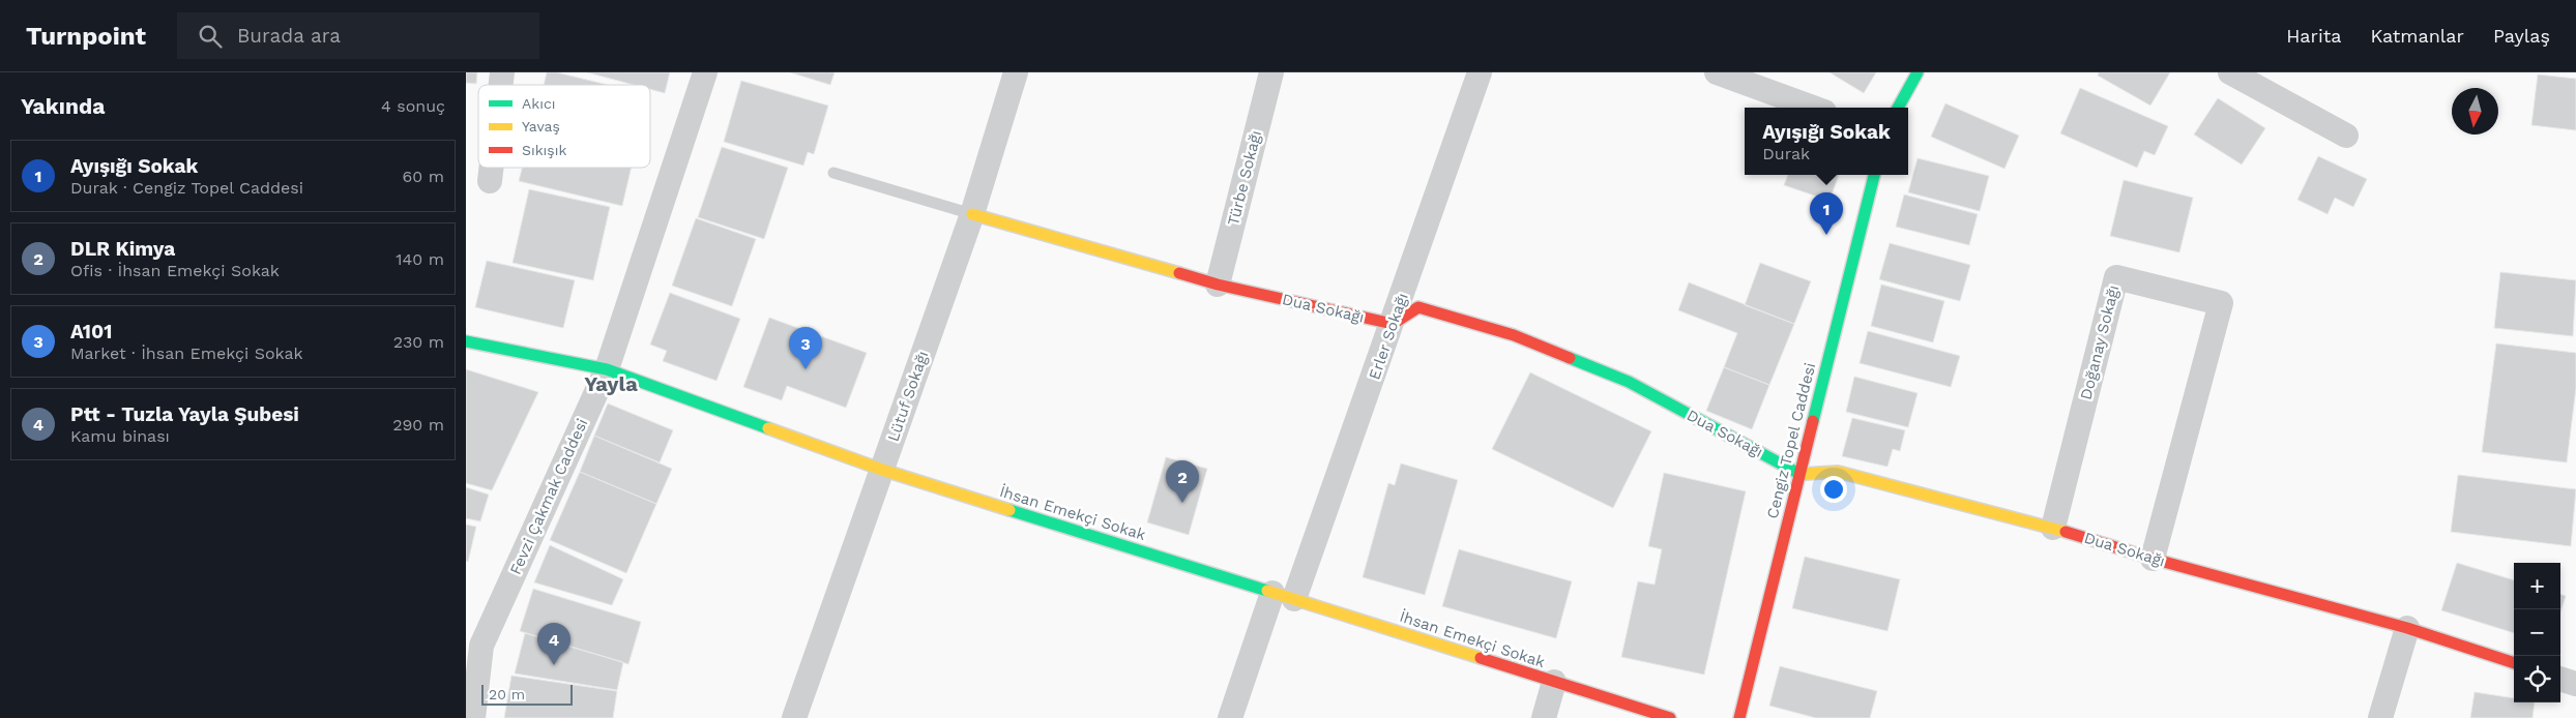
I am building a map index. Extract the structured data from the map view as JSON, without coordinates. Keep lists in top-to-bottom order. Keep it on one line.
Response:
{"streets":{"street":["Türbe Sokağı","Dua Sokağı","Erler Sokağı","Doğanay Sokağı","Lütuf Sokağı","Cengiz Topel Caddesi","Fevzi Çakmak Caddesi","İhsan Emekçi Sokak"]},"crossings":[["Türbe Sokağı","Dua Sokağı"],["Dua Sokağı","Erler Sokağı"],["Dua Sokağı","Doğanay Sokağı"],["Dua Sokağı","Lütuf Sokağı"],["Dua Sokağı","Cengiz Topel Caddesi"],["Erler Sokağı","İhsan Emekçi Sokak"],["Lütuf Sokağı","İhsan Emekçi Sokak"],["Fevzi Çakmak Caddesi","İhsan Emekçi Sokak"]],"districts":["Yayla"],"legend":["Akıcı","Yavaş","Sıkışık"],"scale_bar":"20 m","north":"bottom","page":{"header":"Turnpoint","search":"Burada ara","nav":["Harita","Katmanlar","Paylaş"],"heading":["Yakında","4 sonuç"],"popup":["Ayışığı Sokak","Durak"],"list":[{"mark":"1","name":"Ayışığı Sokak","note":"Durak · Cengiz Topel Caddesi","value":"60 m"},{"mark":"2","name":"DLR Kimya","note":"Ofis · İhsan Emekçi Sokak","value":"140 m"},{"mark":"3","name":"A101","note":"Market · İhsan Emekçi Sokak","value":"230 m"},{"mark":"4","name":"Ptt - Tuzla Yayla Şubesi","note":"Kamu binası","value":"290 m"}],"pins":["1","3","2","4"],"map_buttons":["+","−"],"scale":"20 m"}}
